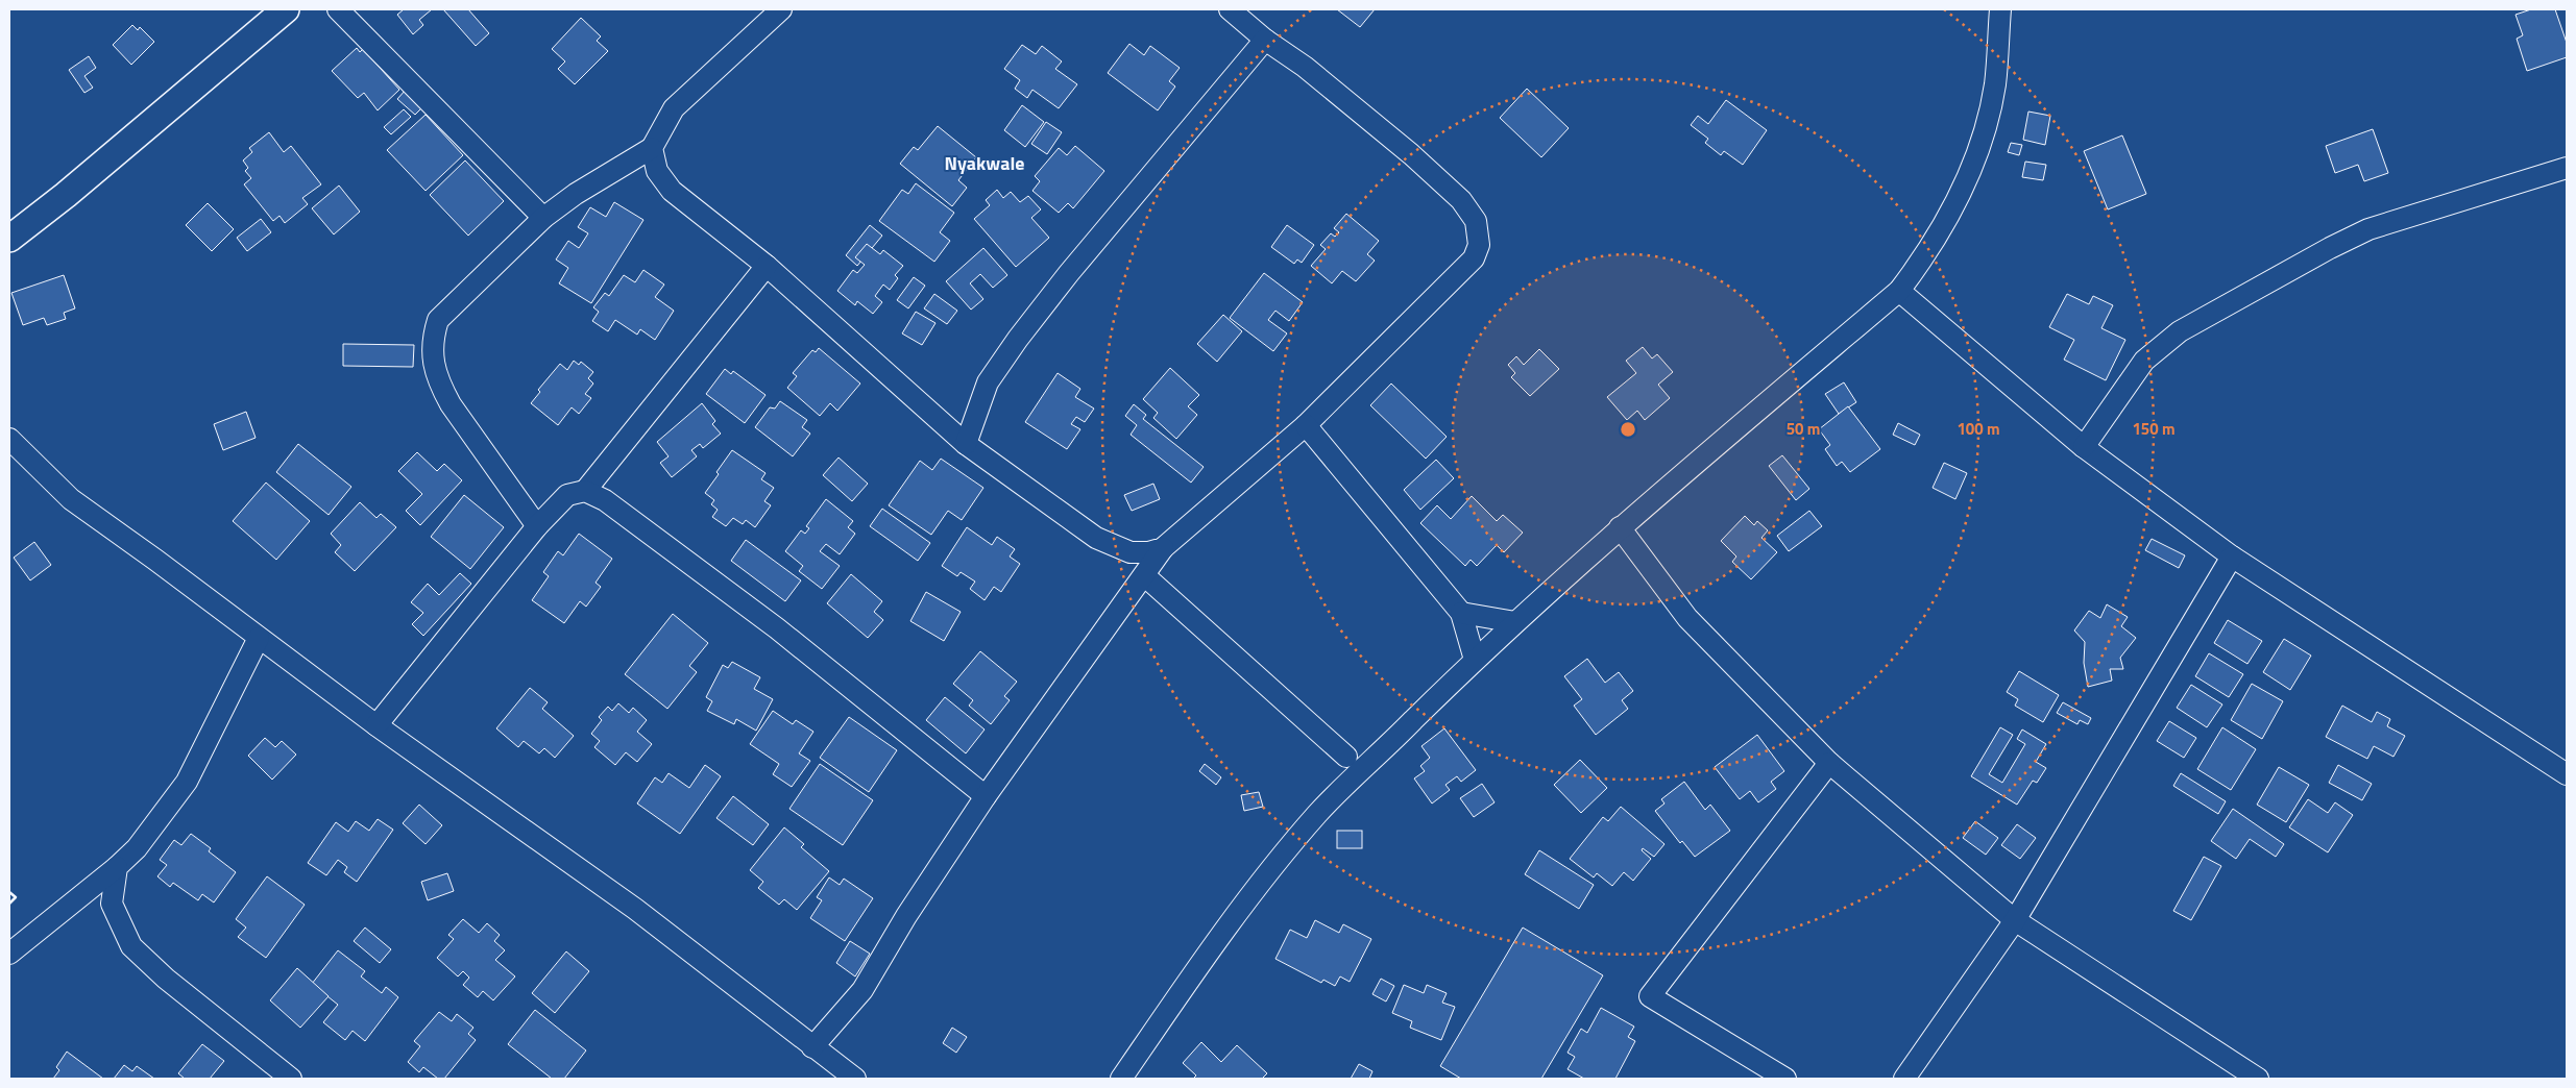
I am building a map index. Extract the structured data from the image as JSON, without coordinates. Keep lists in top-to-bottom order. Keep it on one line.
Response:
{"districts":["Nyakwale"],"rings":["50 m","100 m","150 m"]}
